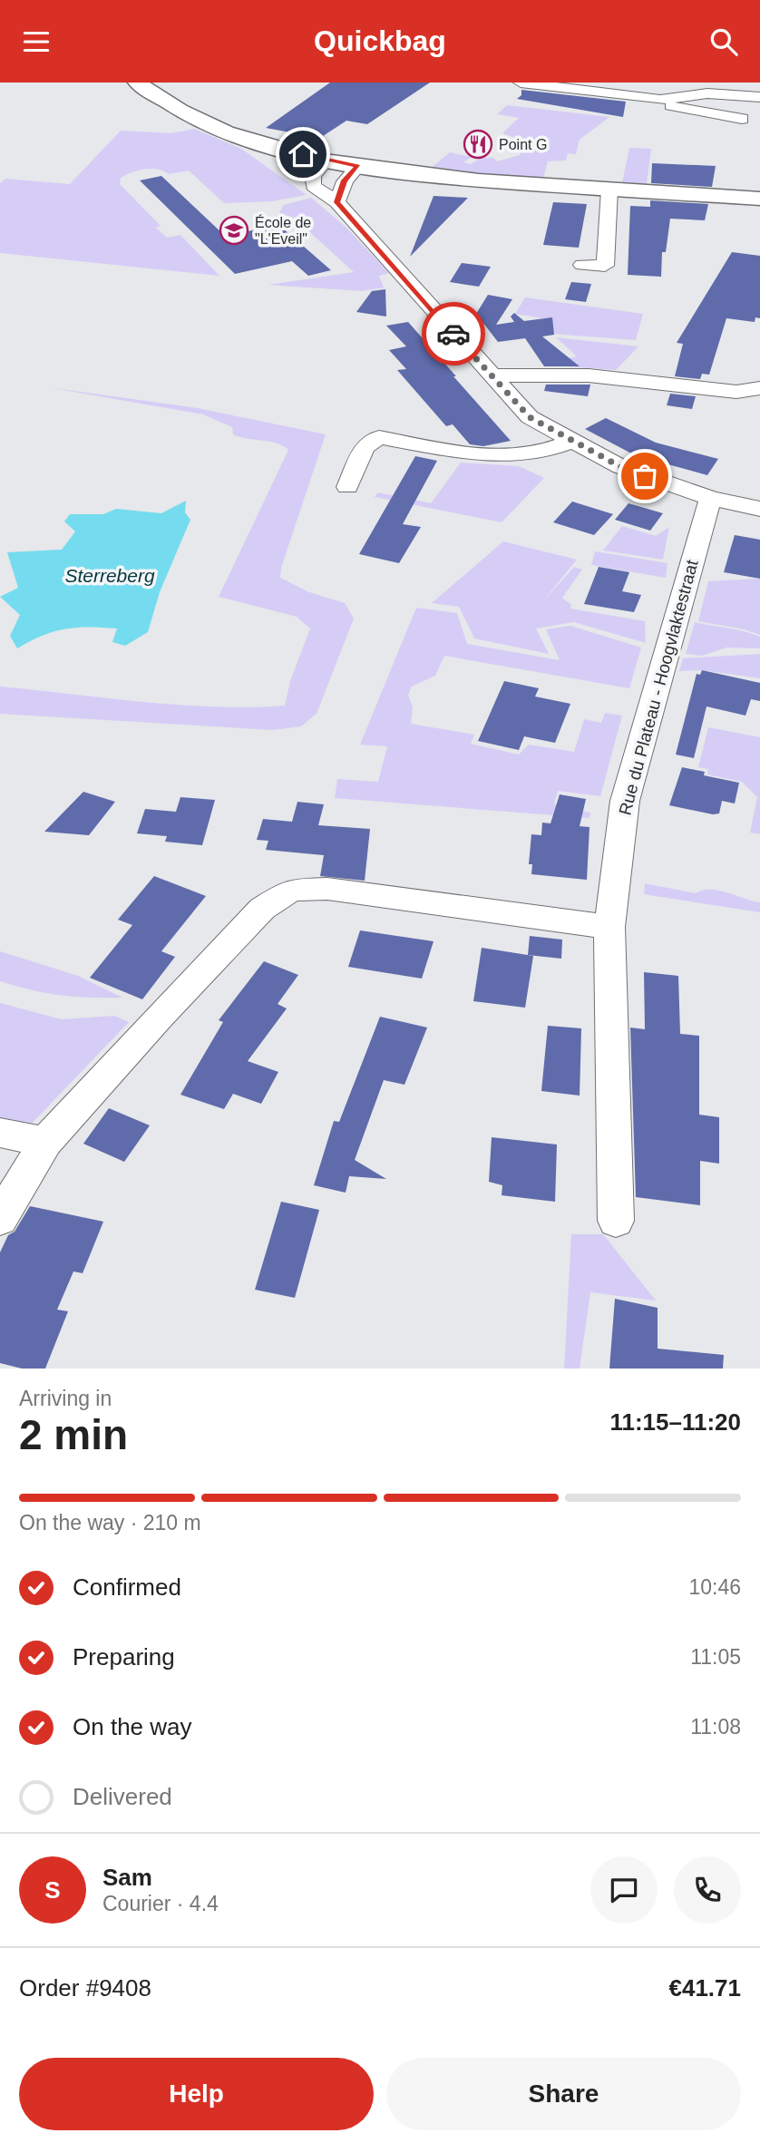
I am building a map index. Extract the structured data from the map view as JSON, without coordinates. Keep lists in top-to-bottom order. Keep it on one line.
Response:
{"streets":{"street":["Rue du Plateau - Hoogvlaktestraat"]},"water":["Sterreberg"],"places":{"restaurant":["Point G"],"school or university":["École de \"L'Eveil\""]},"page":{"header":"Quickbag","heading":["2 min","Arriving in","11:15–11:20"],"panel":["Sam","Courier · 4.4","Order #9408","€41.71"],"bar":"On the way · 210 m","list":[["Confirmed","10:46"],["Preparing","11:05"],["On the way","11:08"],"Delivered"],"round":"S","buttons":["Help","Share"]}}
